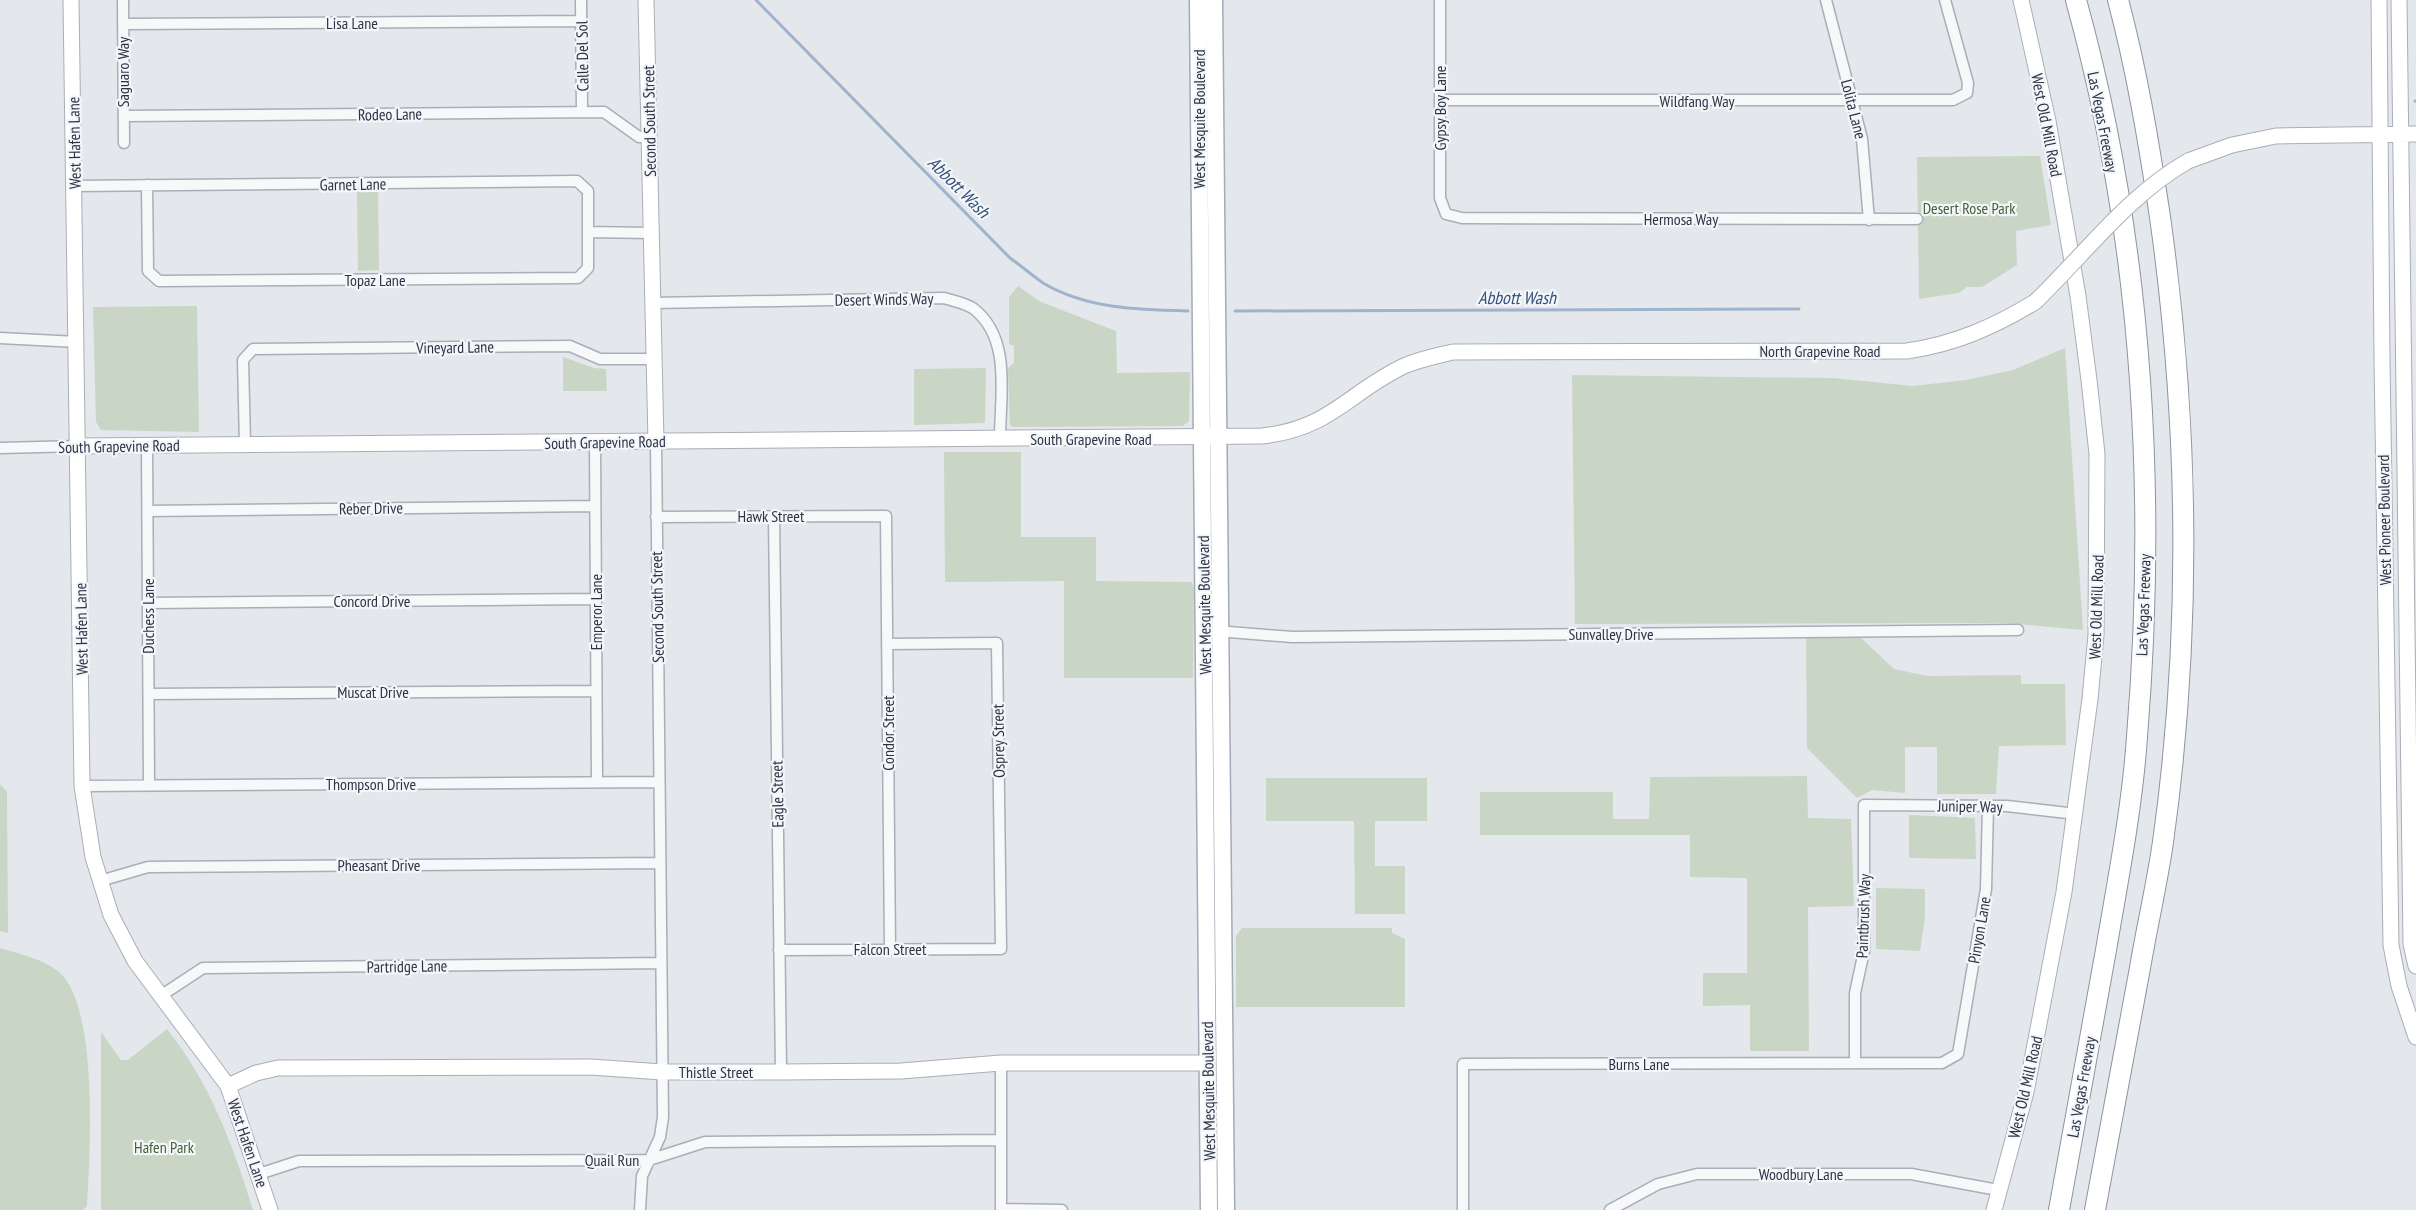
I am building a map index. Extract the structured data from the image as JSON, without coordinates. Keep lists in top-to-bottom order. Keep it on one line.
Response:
{"streets":{"highway":["Las Vegas Freeway"],"main road":["West Mesquite Boulevard","Second South Street","West Old Mill Road","West Hafen Lane","North Grapevine Road","South Grapevine Road","West Pioneer Boulevard","Thistle Street"],"street":["Lisa Lane","Calle Del Sol","Saguaro Way","Wildfang Way","Gypsy Boy Lane","Lolita Lane","Rodeo Lane","Garnet Lane","Hermosa Way","Topaz Lane","Desert Winds Way","Vineyard Lane","Reber Drive","Hawk Street","Concord Drive","Emperor Lane","Duchess Lane","Sunvalley Drive","Muscat Drive","Condor Street","Osprey Street","Thompson Drive","Eagle Street","Juniper Way","Pheasant Drive","Paintbrush Way","Pinyon Lane","Falcon Street","Partridge Lane","Burns Lane","Quail Run","Woodbury Lane"]},"crossings":[["Lisa Lane","Calle Del Sol"],["Lisa Lane","Saguaro Way"],["Calle Del Sol","Rodeo Lane"],["Saguaro Way","Rodeo Lane"],["Wildfang Way","Gypsy Boy Lane"],["Wildfang Way","Lolita Lane"],["Gypsy Boy Lane","Hermosa Way"],["Lolita Lane","Hermosa Way"],["Rodeo Lane","Second South Street"],["West Mesquite Boulevard","North Grapevine Road"],["West Mesquite Boulevard","South Grapevine Road"],["West Mesquite Boulevard","Sunvalley Drive"],["West Mesquite Boulevard","Thistle Street"],["Second South Street","Desert Winds Way"],["Second South Street","Vineyard Lane"],["Second South Street","South Grapevine Road"],["Second South Street","Hawk Street"],["Second South Street","Thompson Drive"],["Second South Street","Pheasant Drive"],["Second South Street","Partridge Lane"],["Second South Street","Thistle Street"],["Second South Street","Quail Run"],["West Old Mill Road","Juniper Way"],["West Old Mill Road","Woodbury Lane"],["West Hafen Lane","Garnet Lane"],["West Hafen Lane","South Grapevine Road"],["West Hafen Lane","Thompson Drive"],["West Hafen Lane","Pheasant Drive"],["West Hafen Lane","Partridge Lane"],["West Hafen Lane","Thistle Street"],["West Hafen Lane","Quail Run"],["Garnet Lane","Topaz Lane"],["Desert Winds Way","South Grapevine Road"],["Vineyard Lane","South Grapevine Road"],["North Grapevine Road","South Grapevine Road"],["North Grapevine Road","West Pioneer Boulevard"],["South Grapevine Road","Emperor Lane"],["South Grapevine Road","Duchess Lane"],["Reber Drive","Emperor Lane"],["Reber Drive","Duchess Lane"],["Hawk Street","Condor Street"],["Hawk Street","Eagle Street"],["Concord Drive","Emperor Lane"],["Concord Drive","Duchess Lane"],["Emperor Lane","Muscat Drive"],["Emperor Lane","Thompson Drive"],["Duchess Lane","Muscat Drive"],["Duchess Lane","Thompson Drive"],["Condor Street","Osprey Street"],["Condor Street","Falcon Street"],["Osprey Street","Falcon Street"],["Eagle Street","Falcon Street"],["Eagle Street","Thistle Street"],["Juniper Way","Paintbrush Way"],["Juniper Way","Pinyon Lane"],["Paintbrush Way","Burns Lane"],["Pinyon Lane","Burns Lane"]],"water":["Abbott Wash"],"parks":["Desert Rose Park","Hafen Park"]}
